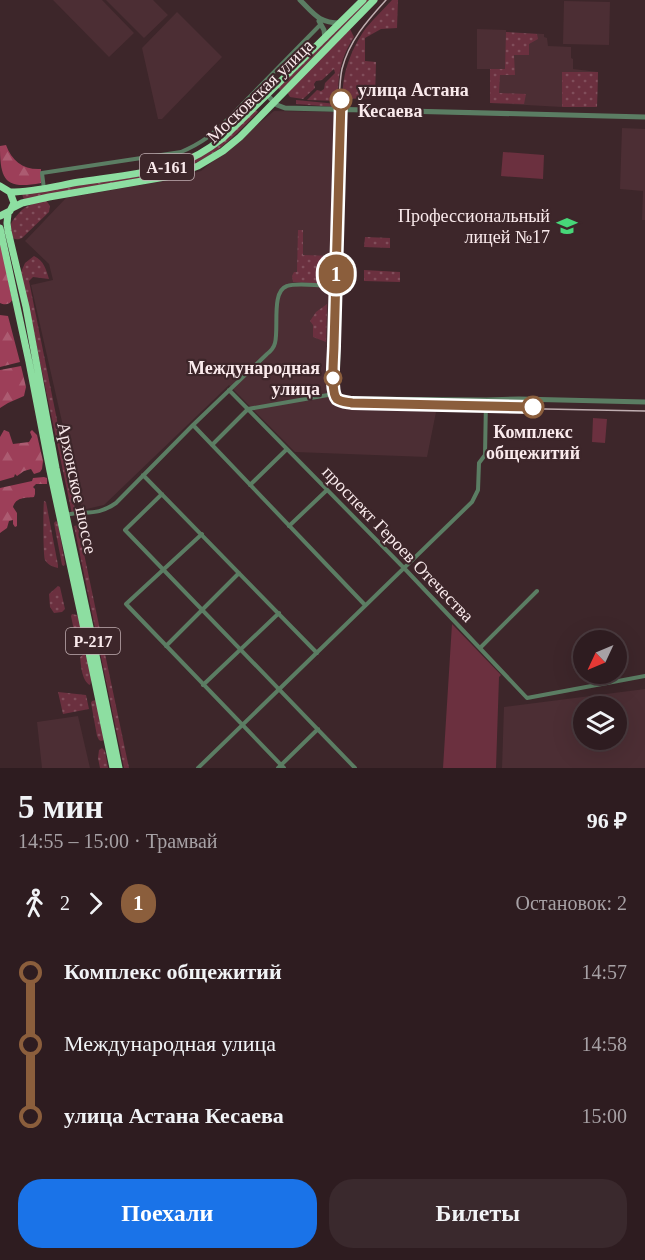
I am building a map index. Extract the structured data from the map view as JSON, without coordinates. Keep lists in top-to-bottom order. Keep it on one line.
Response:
{"streets":{"highway":["Московская улица","А-161","Архонское шоссе","Р-217"],"street":["проспект Героев Отечества"]},"crossings":[["Московская улица","Архонское шоссе"]],"places":{"other":["улица Астана Кесаева","Международная улица","Комплекс общежитий"],"school or university":["Профессиональный лицей №17"]},"lines":["tram line 1"],"north":"bottom left","page":{"on_map":"1","heading":["5 мин","14:55 – 15:00 · Трамвай","96 ₽"],"legs":["2","1","Остановок: 2"],"list":[{"name":"Комплекс общежитий","value":"14:57"},{"name":"Международная улица","value":"14:58"},{"name":"улица Астана Кесаева","value":"15:00"}],"buttons":["Поехали","Билеты"]}}
